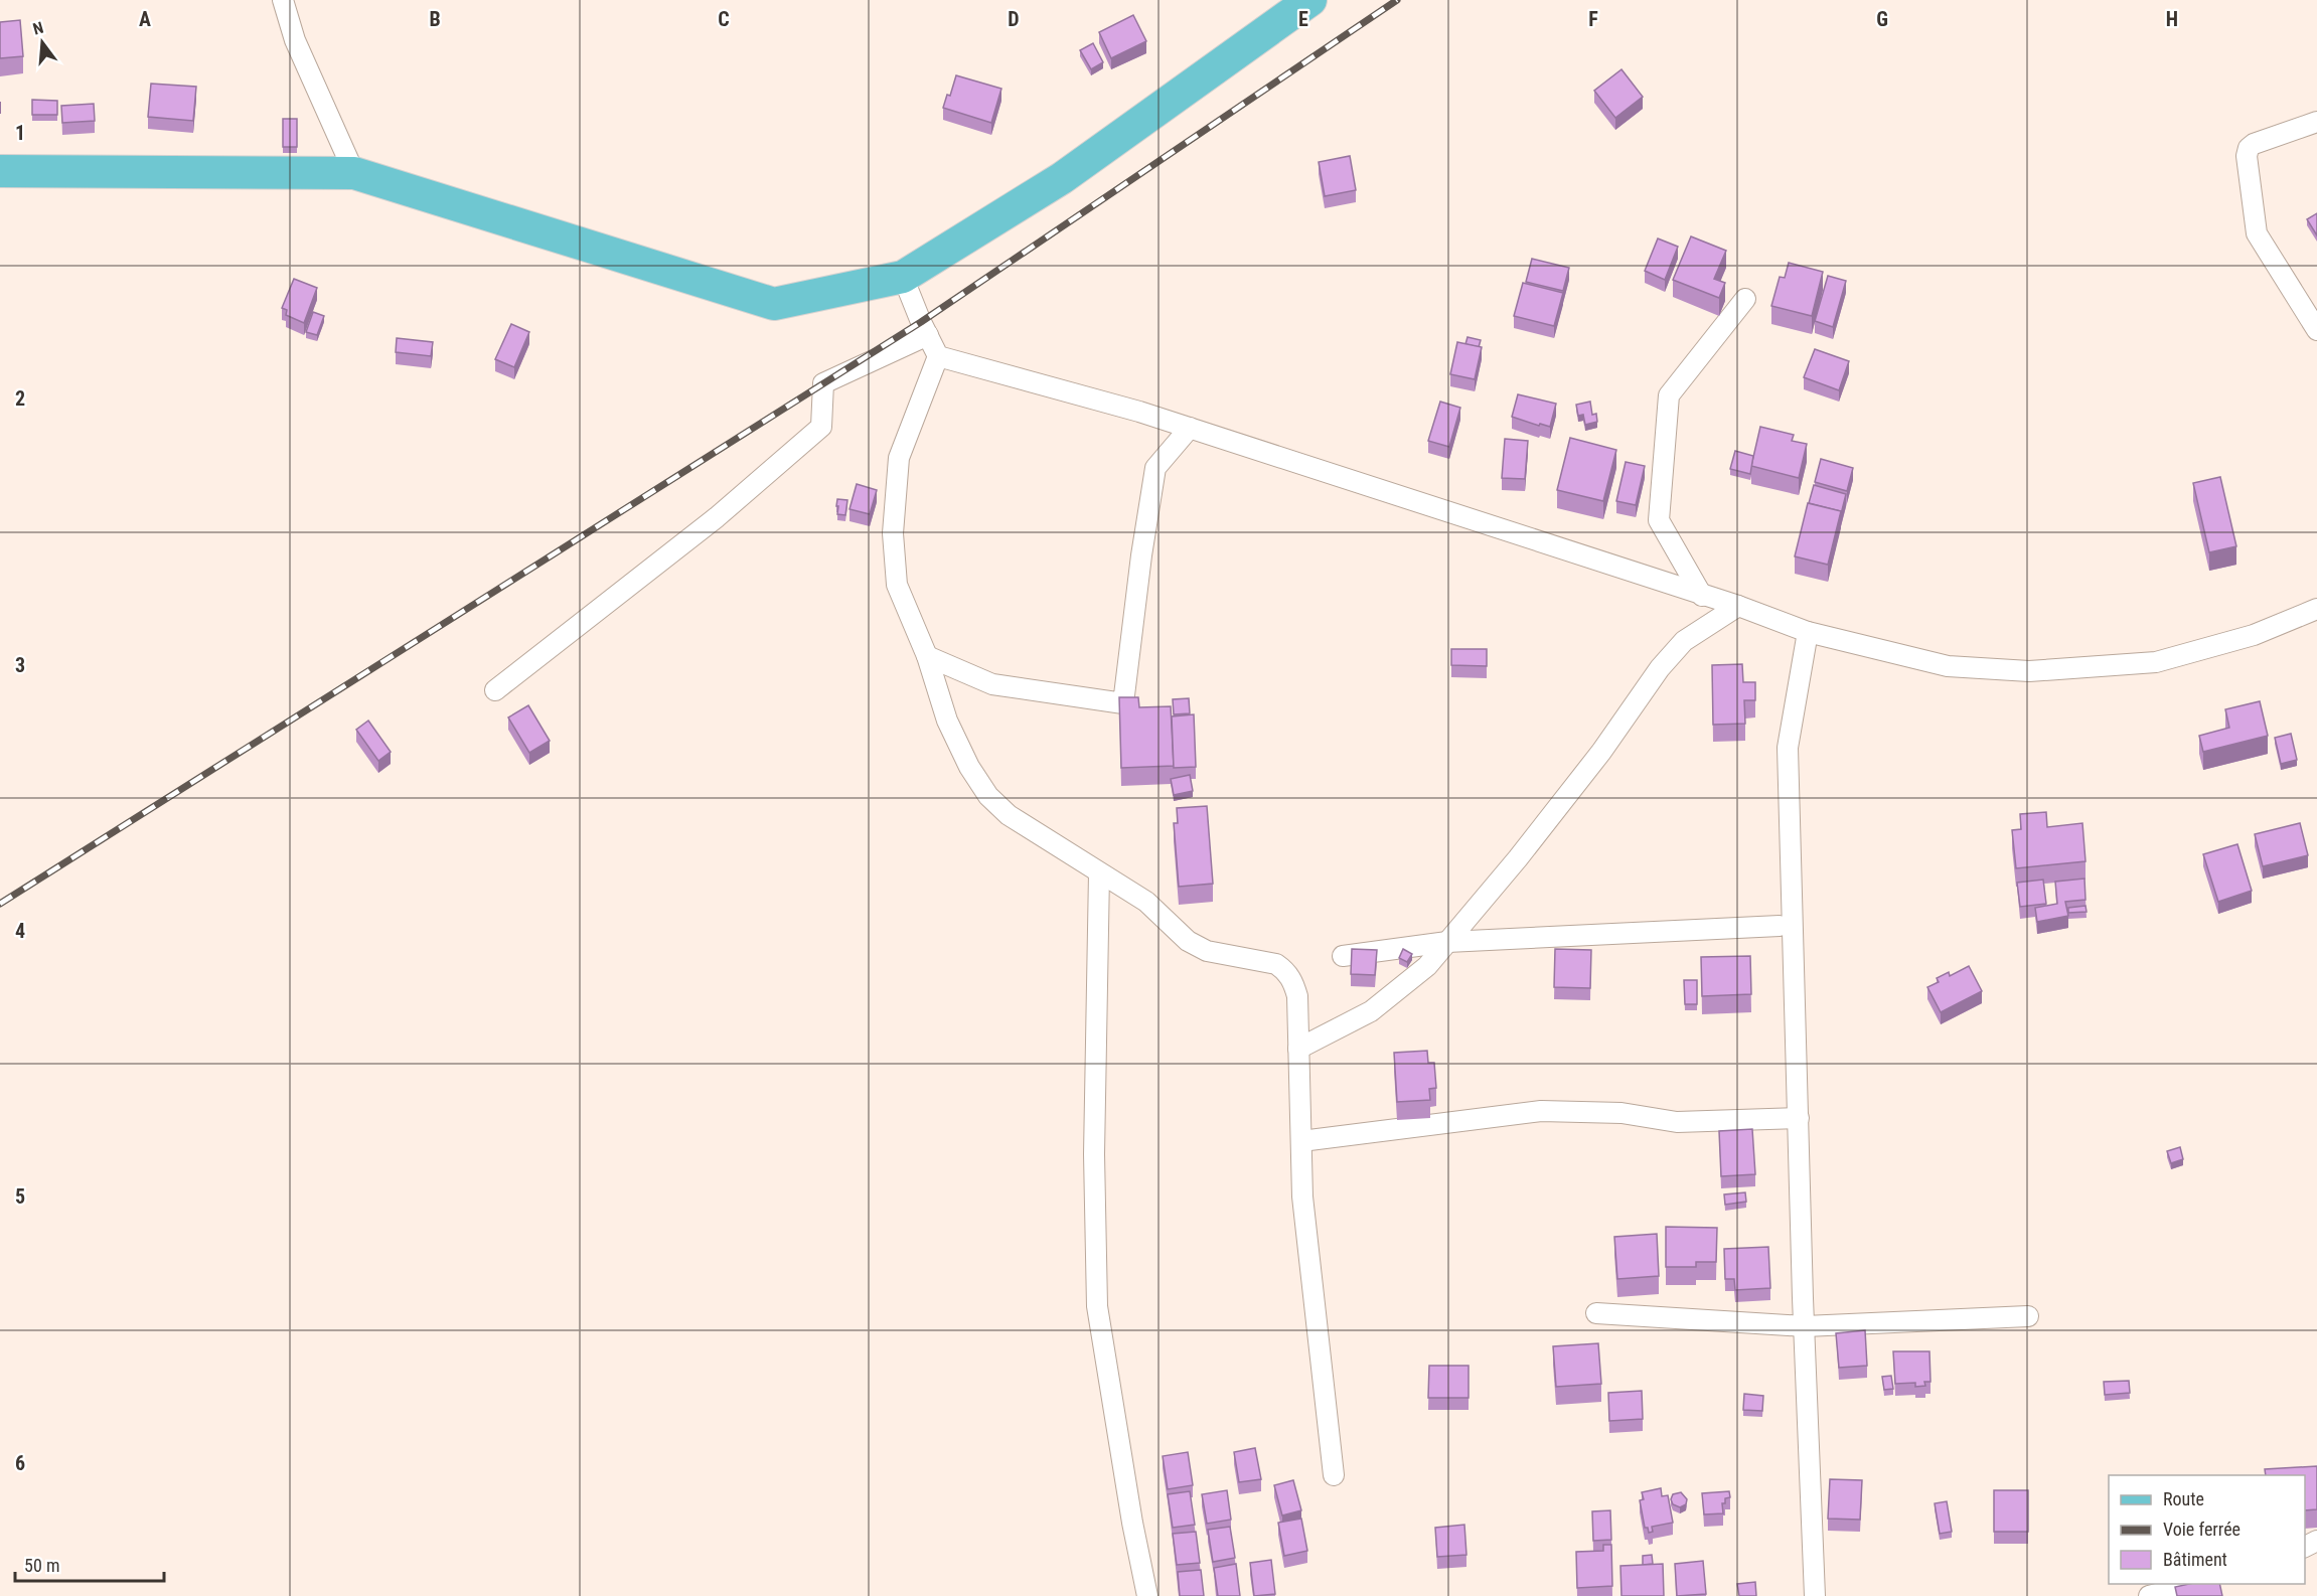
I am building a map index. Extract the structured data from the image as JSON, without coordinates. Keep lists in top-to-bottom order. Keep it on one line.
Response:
{"legend":["Route","Voie ferrée","Bâtiment"],"scale_bar":"50 m","north":"top","grid":{"columns":["A","B","C","D","E","F","G","H"],"rows":["1","2","3","4","5","6"]}}
